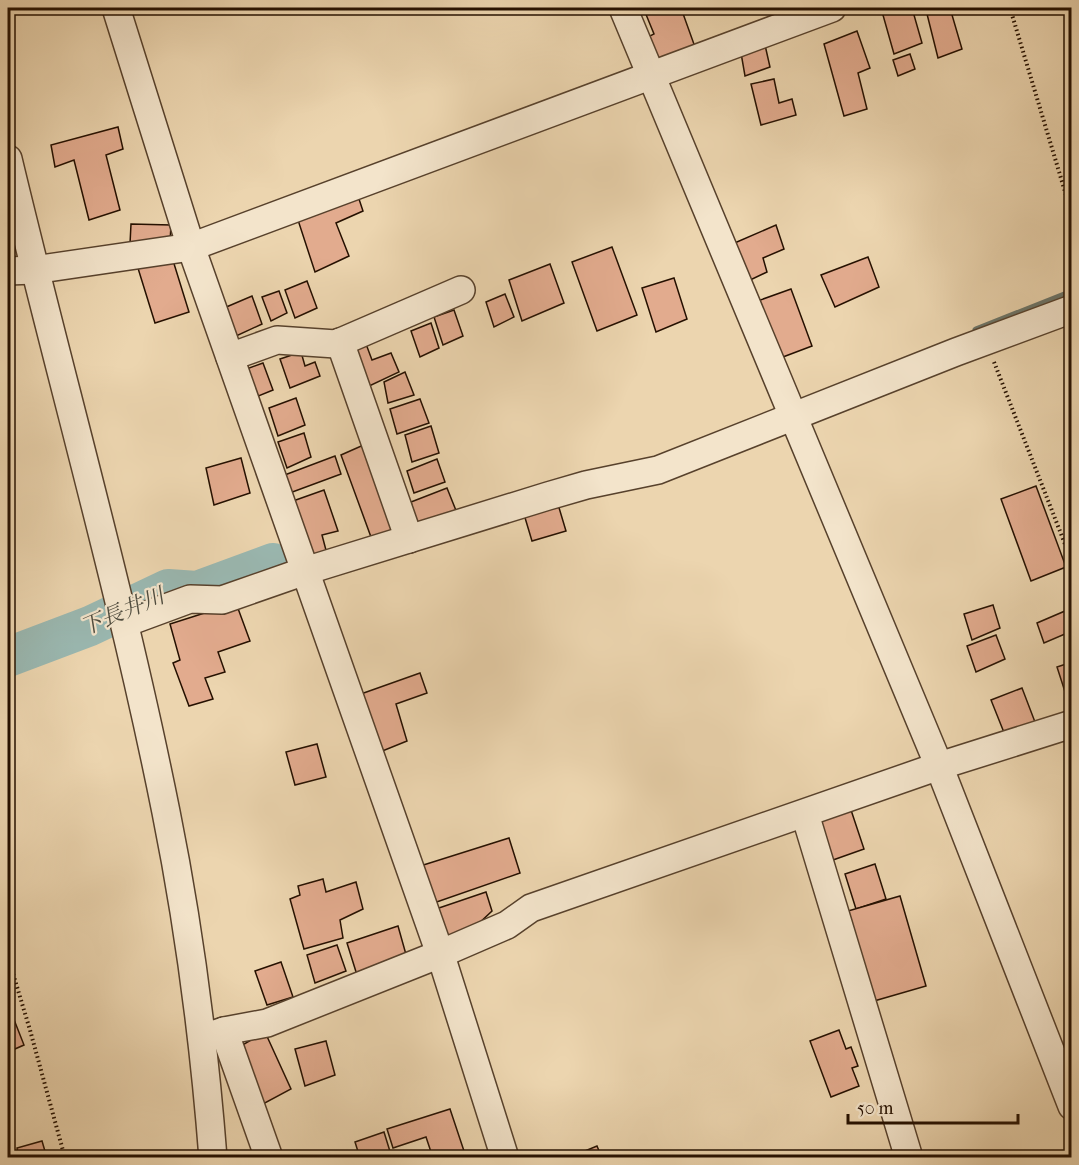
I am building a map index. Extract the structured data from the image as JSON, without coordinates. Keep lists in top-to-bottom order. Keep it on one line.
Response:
{"water":["下長井川"],"scale_bar":"50 m"}
